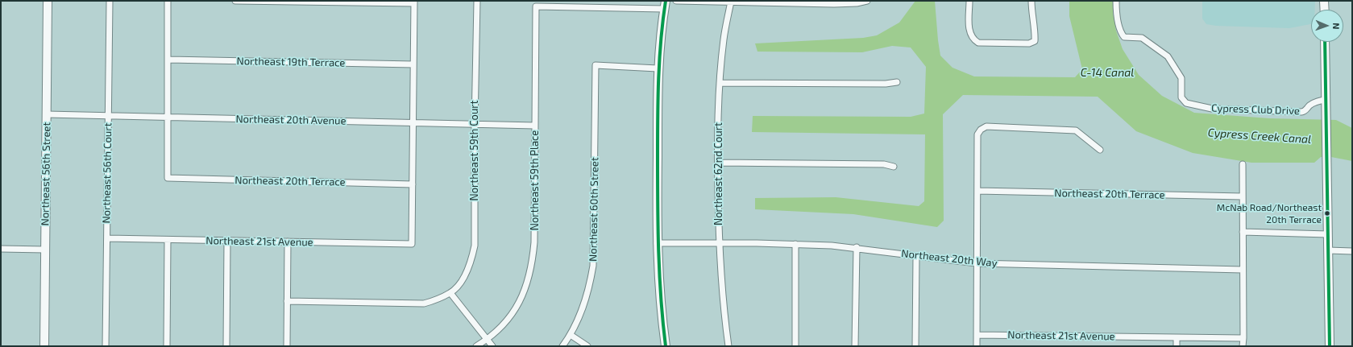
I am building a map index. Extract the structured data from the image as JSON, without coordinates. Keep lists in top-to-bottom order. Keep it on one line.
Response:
{"streets":{"street":["Northeast 19th Terrace","Cypress Club Drive","Northeast 20th Avenue","Northeast 59th Court","Northeast 56th Court","Northeast 56th Street","Northeast 62nd Court","Northeast 59th Place","Northeast 20th Terrace","Northeast 60th Street","Northeast 21st Avenue","Northeast 20th Way"]},"crossings":[["Northeast 20th Avenue","Northeast 59th Court"],["Northeast 20th Avenue","Northeast 56th Court"],["Northeast 20th Avenue","Northeast 56th Street"],["Northeast 20th Avenue","Northeast 59th Place"],["Northeast 20th Avenue","Northeast 20th Terrace"],["Northeast 56th Court","Northeast 21st Avenue"],["Northeast 62nd Court","Northeast 20th Way"],["Northeast 20th Terrace","Northeast 21st Avenue"]],"water":["C-14 Canal","Cypress Creek Canal"],"places":["McNab Road/Northeast 20th Terrace"],"north":"right"}
